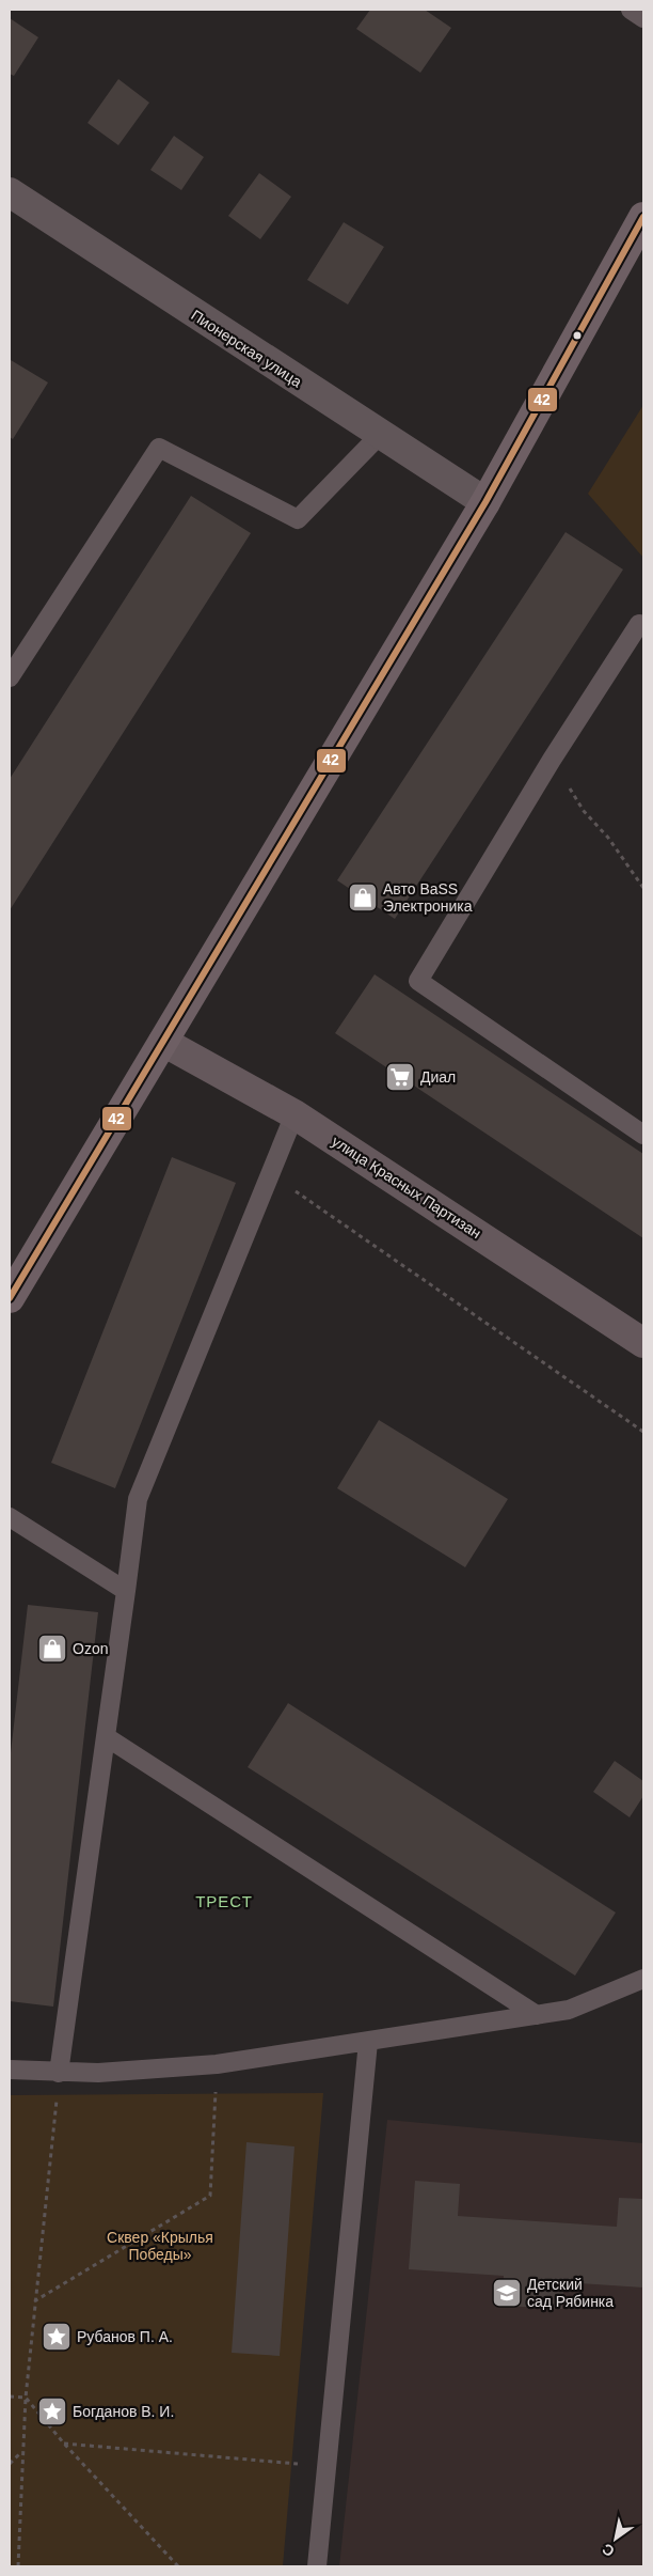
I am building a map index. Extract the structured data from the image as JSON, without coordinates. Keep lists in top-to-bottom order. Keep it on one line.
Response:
{"streets":{"main road":["улица Красных Партизан"],"street":["Пионерская улица"]},"districts":["ТРЕСТ"],"parks":["Сквер «Крылья Победы»"],"places":{"shop":["Авто BaSS Электроника","Ozon"],"supermarket":["Диал"],"school or university":["Детский сад Рябинка"],"place":["Рубанов П. А.","Богданов В. И."]},"lines":["transit line 42"],"north":"bottom left"}
